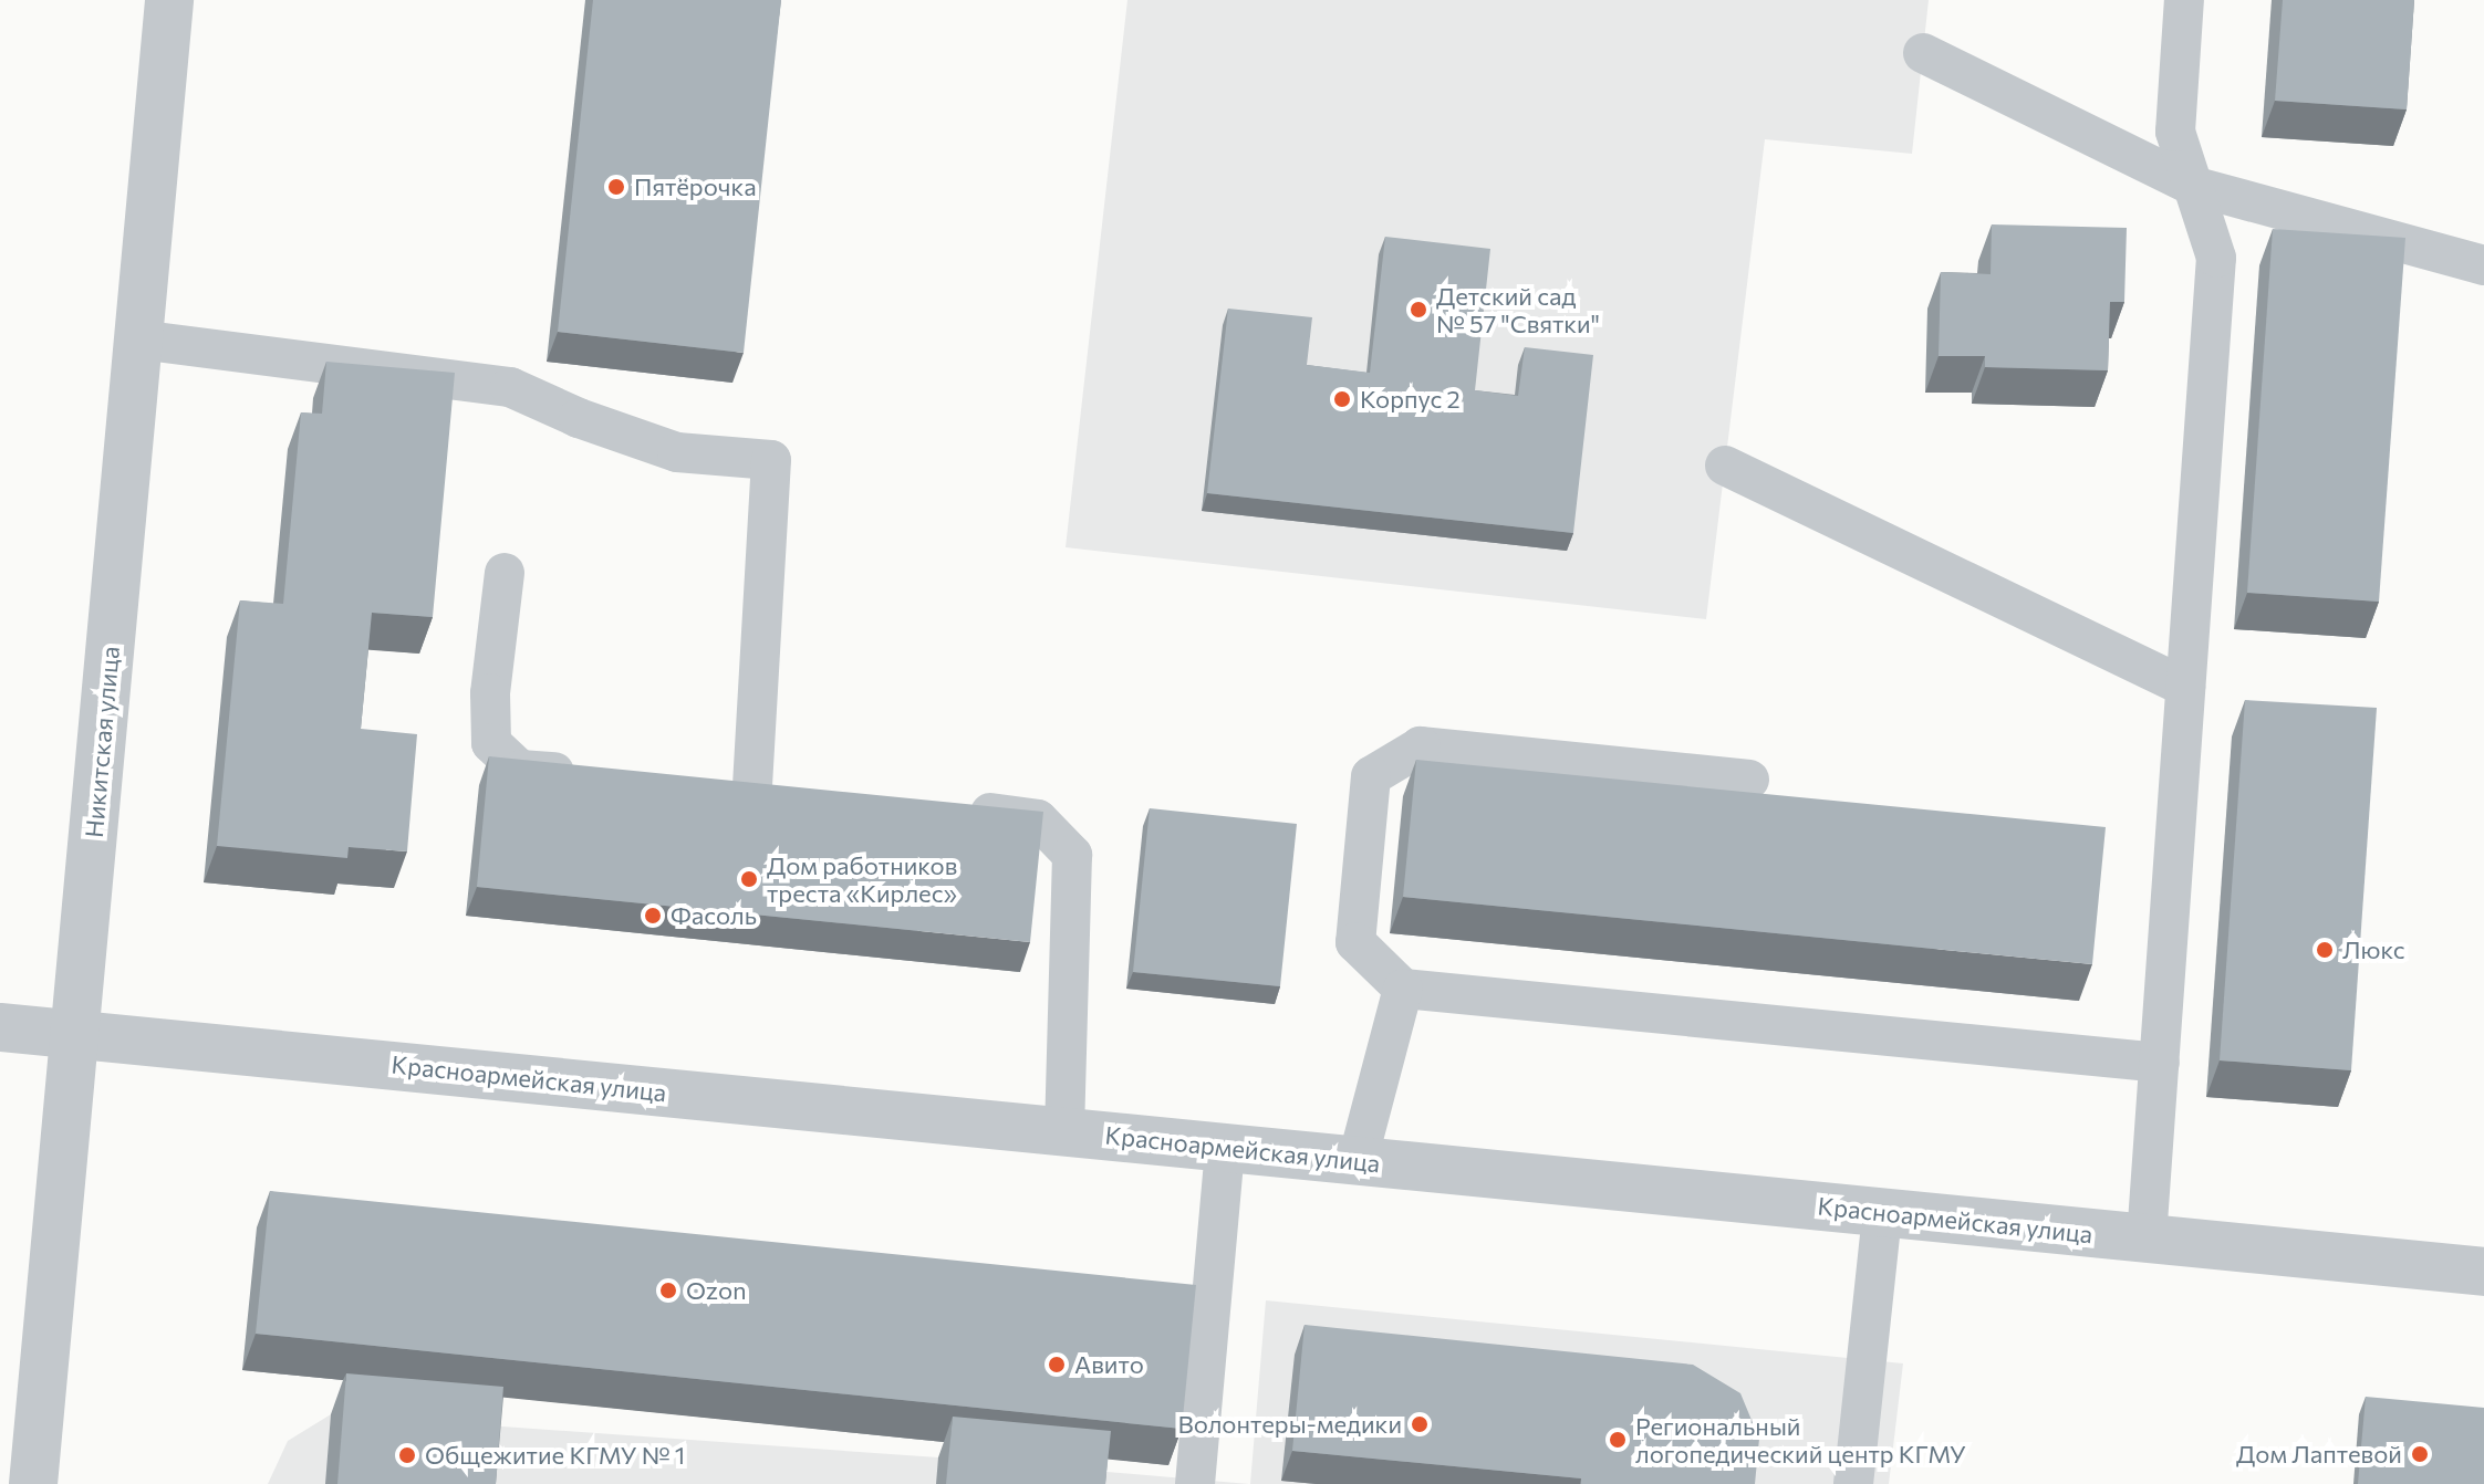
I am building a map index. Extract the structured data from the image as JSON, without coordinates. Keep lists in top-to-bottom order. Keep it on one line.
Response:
{"streets":{"street":["Никитская улица","Красноармейская улица"]},"crossings":[["Никитская улица","Красноармейская улица"]],"places":["Пятёрочка","Детский сад № 57 \"Святки\"","Корпус 2","Дом работников треста «Кирлес»","Фасоль","Люкс","Ozon","Авито","Волонтеры-медики","Региональный логопедический центр КГМУ","Дом Лаптевой","Общежитие КГМУ № 1"]}
